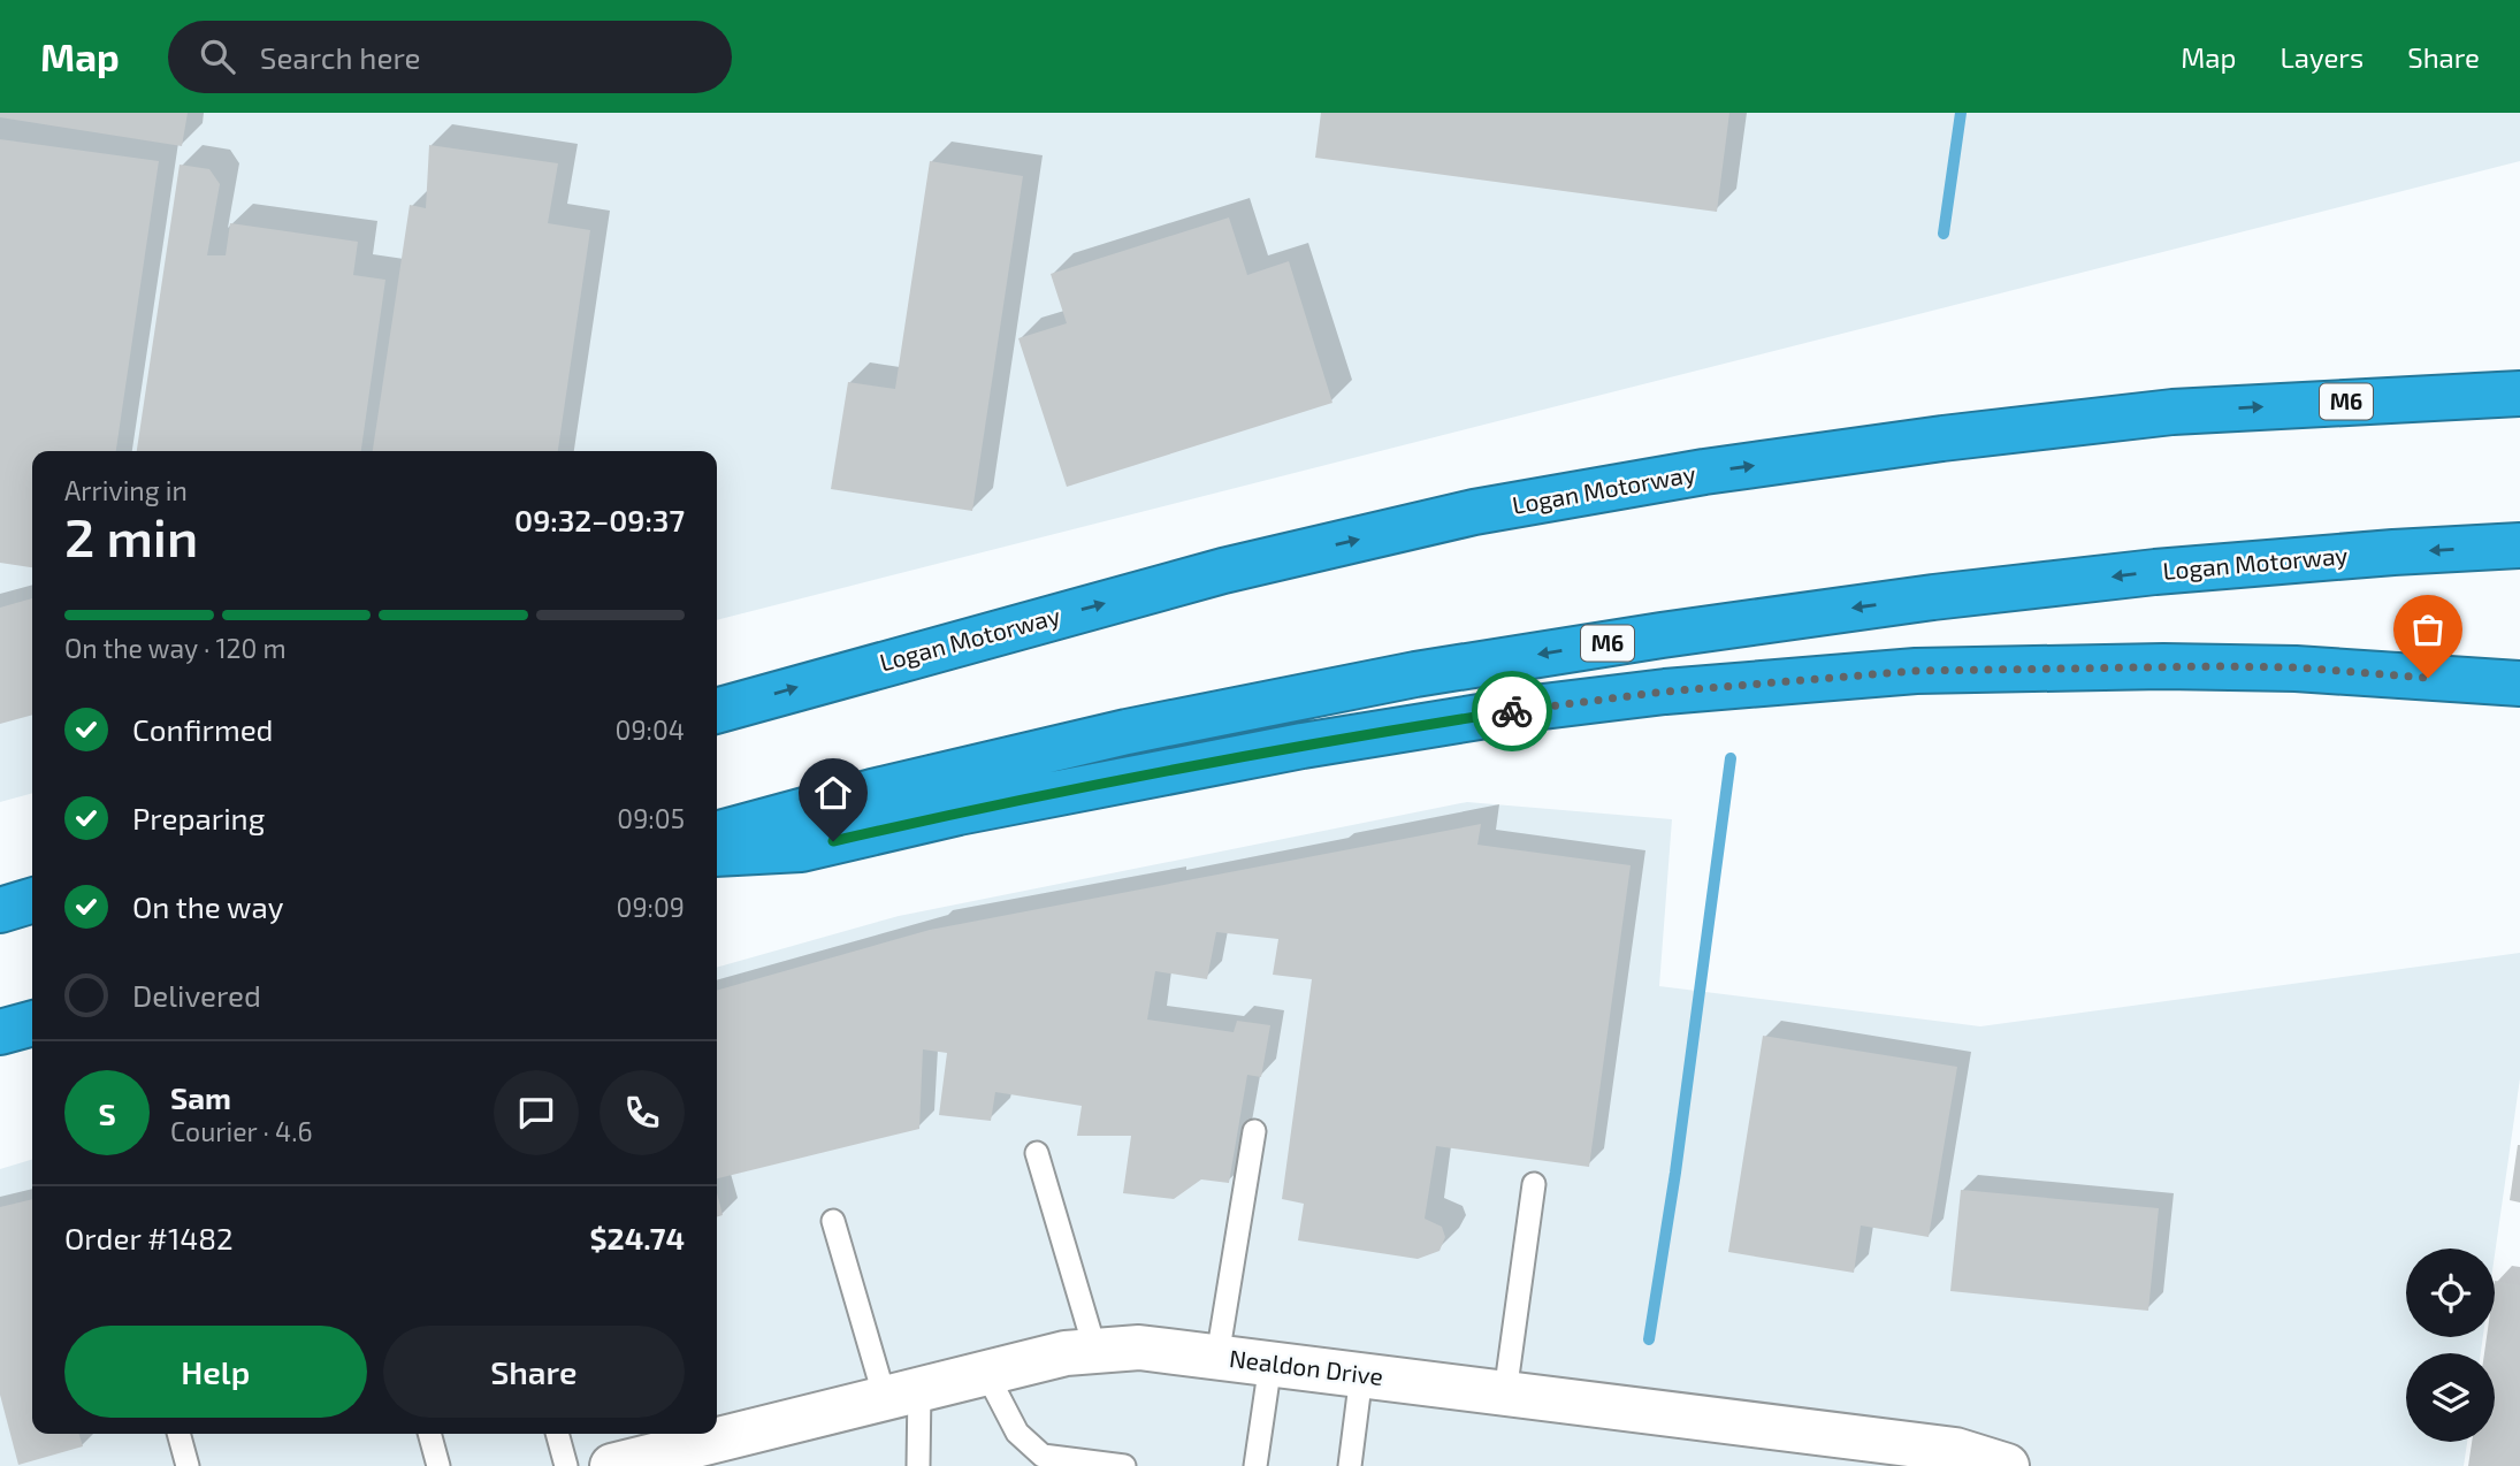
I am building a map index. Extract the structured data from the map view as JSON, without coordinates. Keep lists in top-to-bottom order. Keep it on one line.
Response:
{"streets":{"highway":["M6","Logan Motorway"],"street":["Nealdon Drive"]},"page":{"header":"Map","search":"Search here","nav":["Map","Layers","Share"],"heading":["2 min","Arriving in","09:32–09:37"],"panel":["Sam","Courier · 4.6","Order #1482","$24.74"],"bar":"On the way · 120 m","list":[["Confirmed","09:04"],["Preparing","09:05"],["On the way","09:09"],"Delivered"],"round":"S","buttons":["Help","Share"]}}
